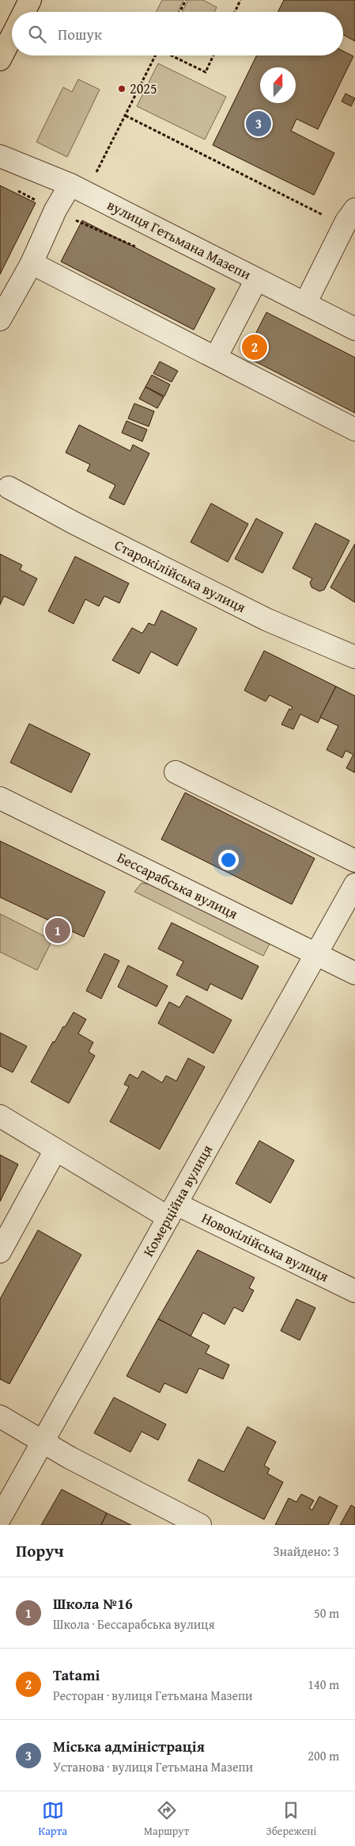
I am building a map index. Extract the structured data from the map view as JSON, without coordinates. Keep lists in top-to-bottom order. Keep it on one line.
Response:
{"streets":{"street":["вулиця Гетьмана Мазепи","Старокілійська вулиця","Бессарабська вулиця","Комерційна вулиця","Новокілійська вулиця"]},"crossings":[["Бессарабська вулиця","Комерційна вулиця"],["Комерційна вулиця","Новокілійська вулиця"]],"places":["2025"],"north":"top","page":{"search":"Пошук","pins":["3","2","1"],"heading":["Поруч","Знайдено: 3"],"list":[{"mark":"1","name":"Школа №16","note":"Школа · Бессарабська вулиця","value":"50 m"},{"mark":"2","name":"Tatami","note":"Ресторан · вулиця Гетьмана Мазепи","value":"140 m"},{"mark":"3","name":"Міська адміністрація","note":"Установа · вулиця Гетьмана Мазепи","value":"200 m"}],"nav":["Карта","Маршрут","Збережені"]}}
